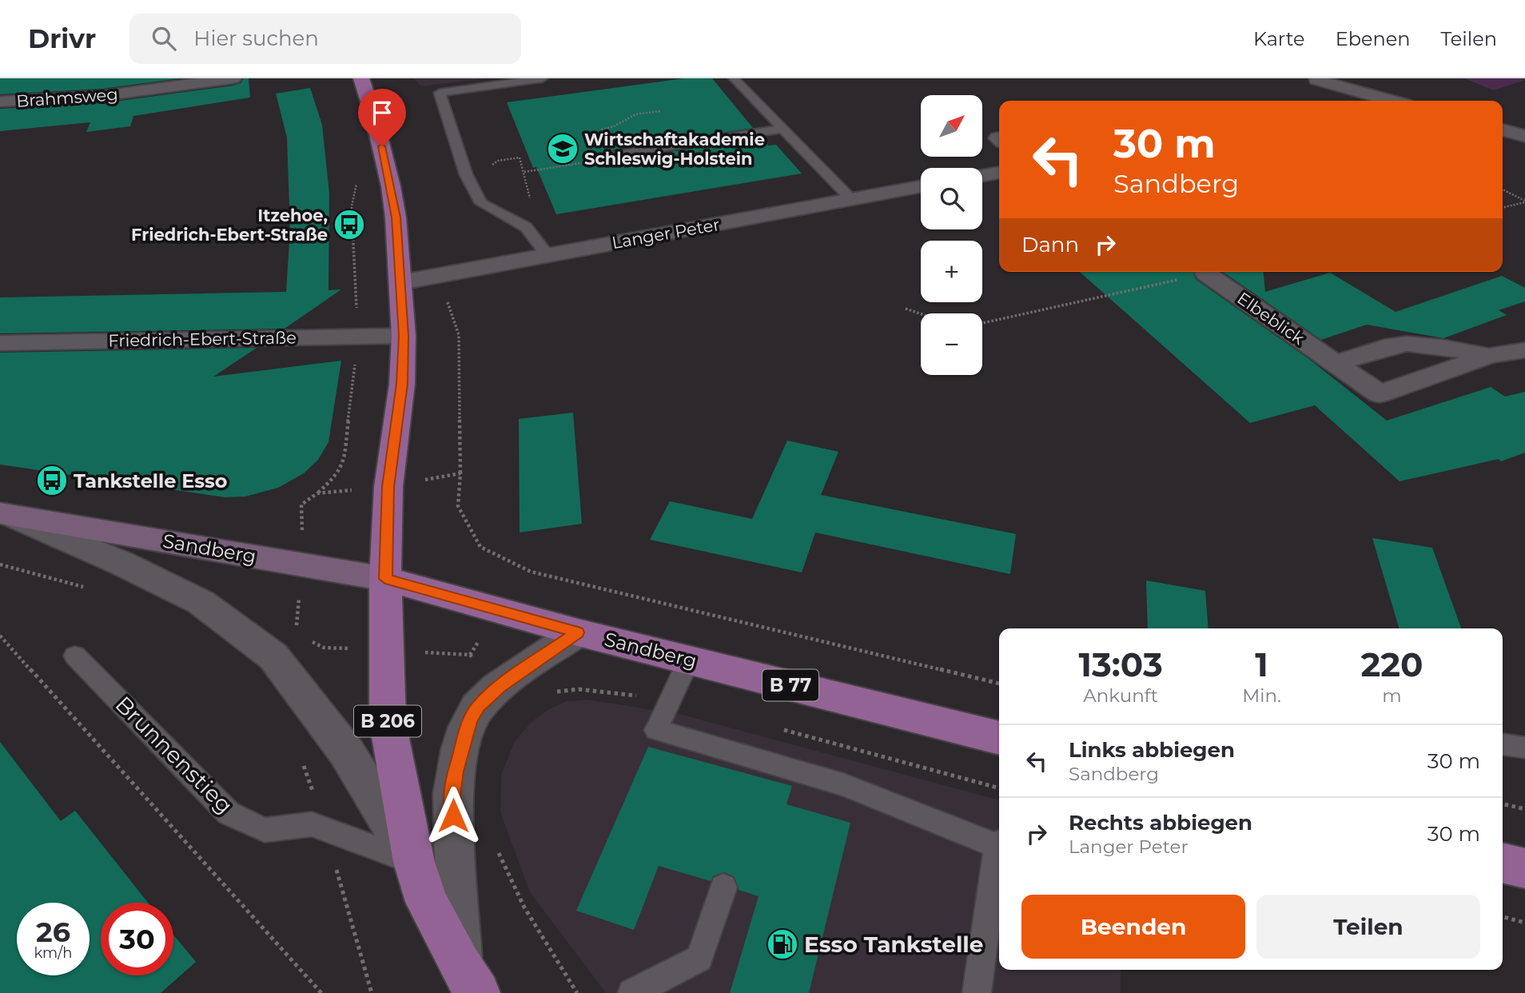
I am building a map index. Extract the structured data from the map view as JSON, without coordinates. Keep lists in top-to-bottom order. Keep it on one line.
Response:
{"streets":{"main road":["Sandberg","B 77","B 206"],"street":["Brahmsweg","Langer Peter","Elbeblick","Friedrich-Ebert-Straße"],"lane":["Brunnenstieg"]},"crossings":[["Langer Peter","B 206"],["Friedrich-Ebert-Straße","B 206"],["Sandberg","B 206"],["B 206","Brunnenstieg"]],"places":{"school or university":["Wirtschaftakademie Schleswig-Holstein"],"bus stop":["Itzehoe, Friedrich-Ebert-Straße","Tankstelle Esso"],"fuel station":["Esso Tankstelle"]},"north":"top right","page":{"header":"Drivr","search":"Hier suchen","nav":["Karte","Ebenen","Teilen"],"map_buttons":["+","−"],"turn":["30 m","Sandberg"],"then":"Dann","eta":["13:03","Ankunft","1","Min.","220","m"],"list":[{"name":"Links abbiegen","note":"Sandberg","value":"30 m"},{"name":"Rechts abbiegen","note":"Langer Peter","value":"30 m"}],"buttons":["Beenden","Teilen"],"speed":"26 km/h","limit":"30"}}
